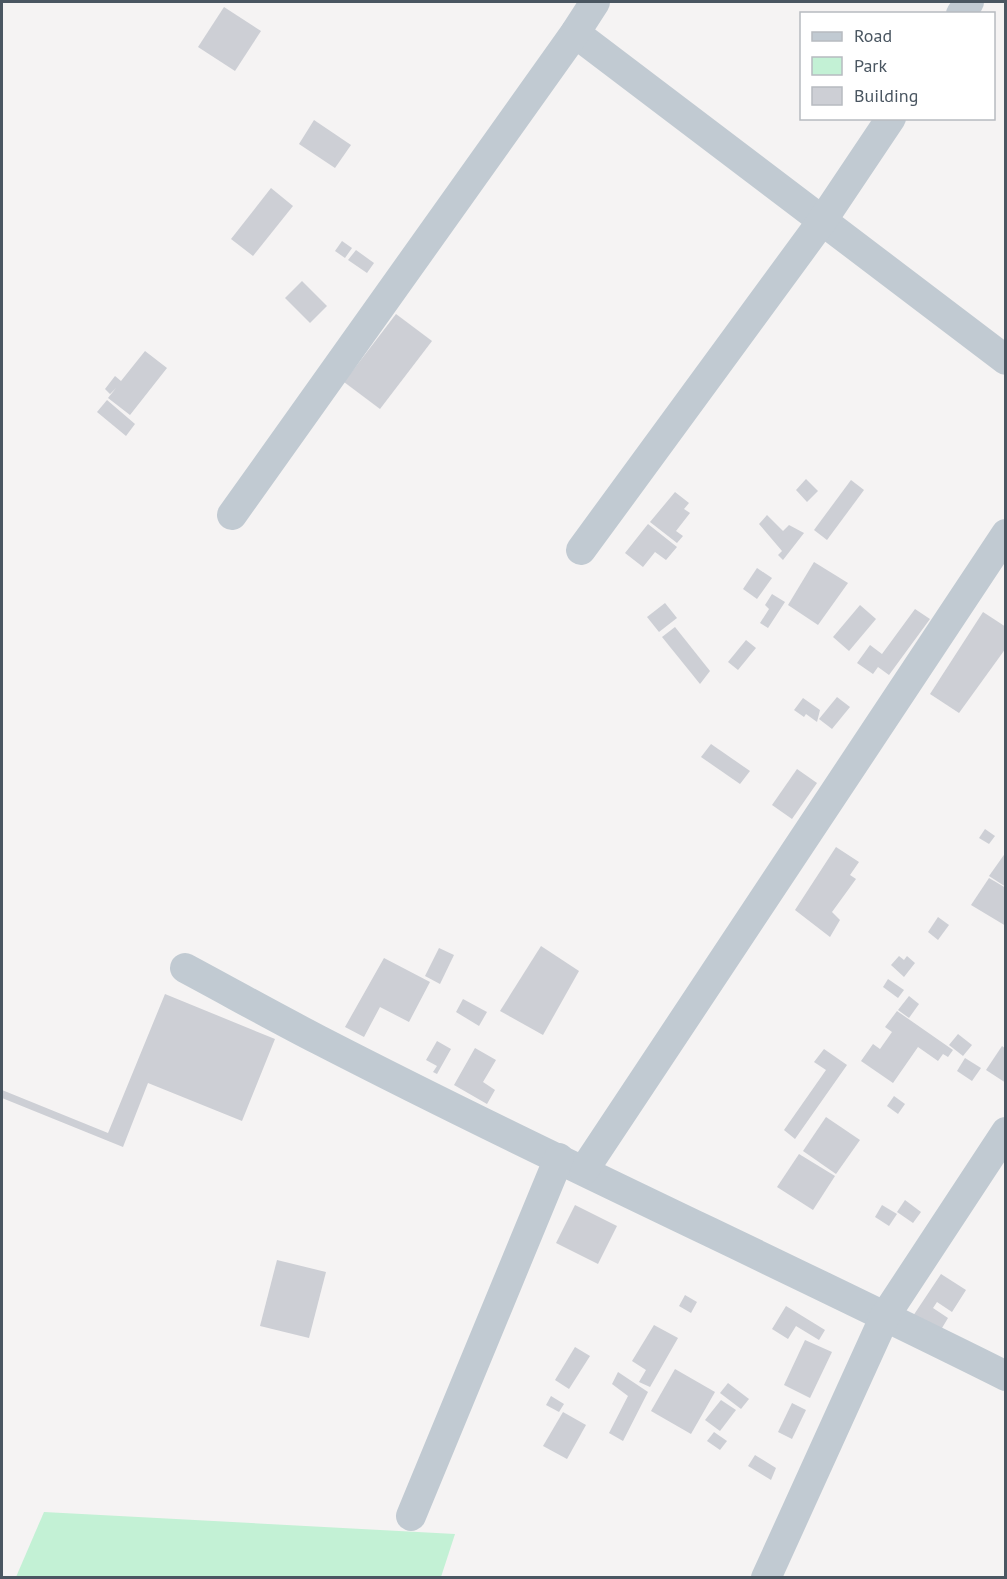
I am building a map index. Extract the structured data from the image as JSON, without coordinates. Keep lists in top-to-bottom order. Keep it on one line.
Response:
{"legend":["Road","Park","Building"]}
